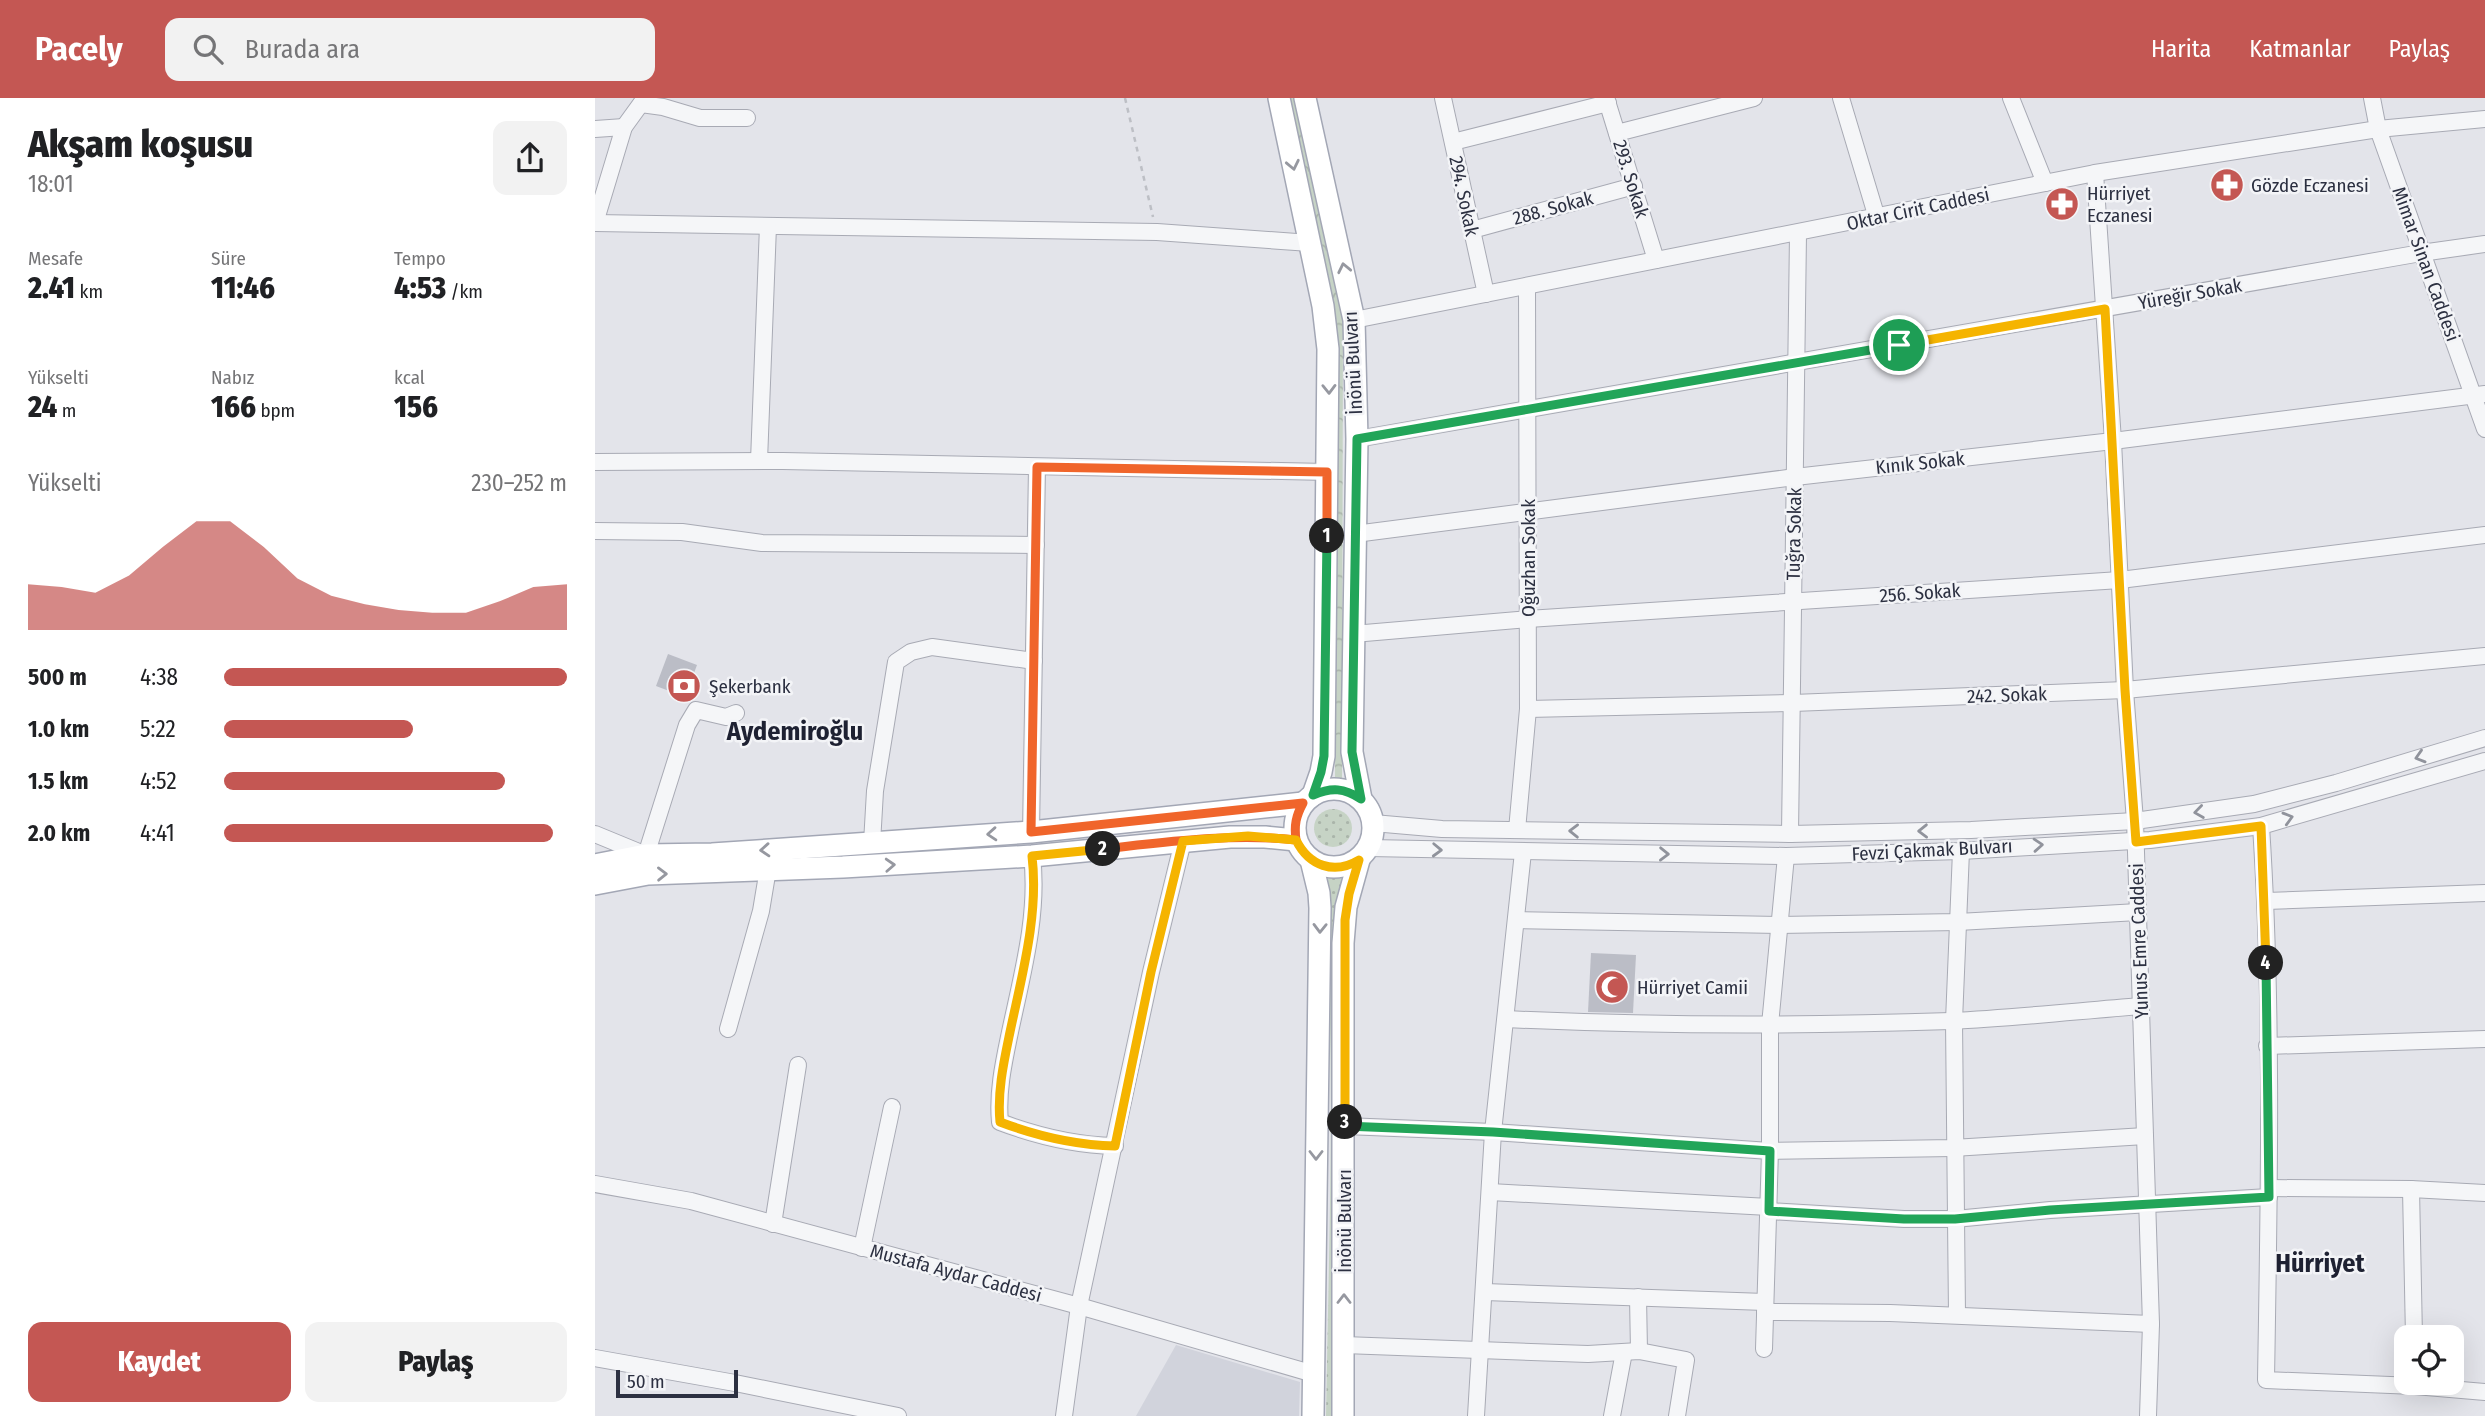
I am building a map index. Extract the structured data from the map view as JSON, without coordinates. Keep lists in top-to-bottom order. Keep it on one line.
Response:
{"streets":{"main road":["İnönü Bulvarı"],"street":["293. Sokak","294. Sokak","288. Sokak","Oktar Cirit Caddesi","Mimar Sinan Caddesi","Yüreğir Sokak","Kınık Sokak","Tuğra Sokak","Oğuzhan Sokak","256. Sokak","242. Sokak","Fevzi Çakmak Bulvarı","Yunus Emre Caddesi","Mustafa Aydar Caddesi"]},"crossings":[["293. Sokak","288. Sokak"],["293. Sokak","Oktar Cirit Caddesi"],["294. Sokak","288. Sokak"],["294. Sokak","Oktar Cirit Caddesi"],["Oktar Cirit Caddesi","Mimar Sinan Caddesi"],["Oktar Cirit Caddesi","İnönü Bulvarı"],["Oktar Cirit Caddesi","Tuğra Sokak"],["Oktar Cirit Caddesi","Oğuzhan Sokak"],["Oktar Cirit Caddesi","Yunus Emre Caddesi"],["Mimar Sinan Caddesi","Yüreğir Sokak"],["Mimar Sinan Caddesi","Kınık Sokak"],["Yüreğir Sokak","İnönü Bulvarı"],["Yüreğir Sokak","Tuğra Sokak"],["Yüreğir Sokak","Oğuzhan Sokak"],["Yüreğir Sokak","Yunus Emre Caddesi"],["İnönü Bulvarı","Kınık Sokak"],["İnönü Bulvarı","256. Sokak"],["İnönü Bulvarı","Fevzi Çakmak Bulvarı"],["Kınık Sokak","Tuğra Sokak"],["Kınık Sokak","Oğuzhan Sokak"],["Kınık Sokak","Yunus Emre Caddesi"],["Tuğra Sokak","256. Sokak"],["Tuğra Sokak","242. Sokak"],["Tuğra Sokak","Fevzi Çakmak Bulvarı"],["Oğuzhan Sokak","256. Sokak"],["Oğuzhan Sokak","242. Sokak"],["Oğuzhan Sokak","Fevzi Çakmak Bulvarı"],["256. Sokak","Yunus Emre Caddesi"],["242. Sokak","Yunus Emre Caddesi"],["Fevzi Çakmak Bulvarı","Yunus Emre Caddesi"]],"districts":["Aydemiroğlu","Hürriyet"],"places":{"pharmacy":["Gözde Eczanesi","Hürriyet Eczanesi"],"bank":["Şekerbank"],"mosque":["Hürriyet Camii"]},"scale_bar":"50 m","page":{"header":"Pacely","search":"Burada ara","nav":["Harita","Katmanlar","Paylaş"],"heading":["Akşam koşusu","18:01"],"stats":[["Mesafe","2.41 km"],["Süre","11:46"],["Tempo","4:53 /km"],["Yükselti","24 m"],["Nabız","166 bpm"],["kcal","156"]],"chart":["Yükselti","230–252 m"],"pins":["1","2","4","3"],"list":[{"name":"500 m","note":"4:38"},{"name":"1.0 km","note":"5:22"},{"name":"1.5 km","note":"4:52"},{"name":"2.0 km","note":"4:41"}],"buttons":["Kaydet","Paylaş"],"scale":"50 m"}}
